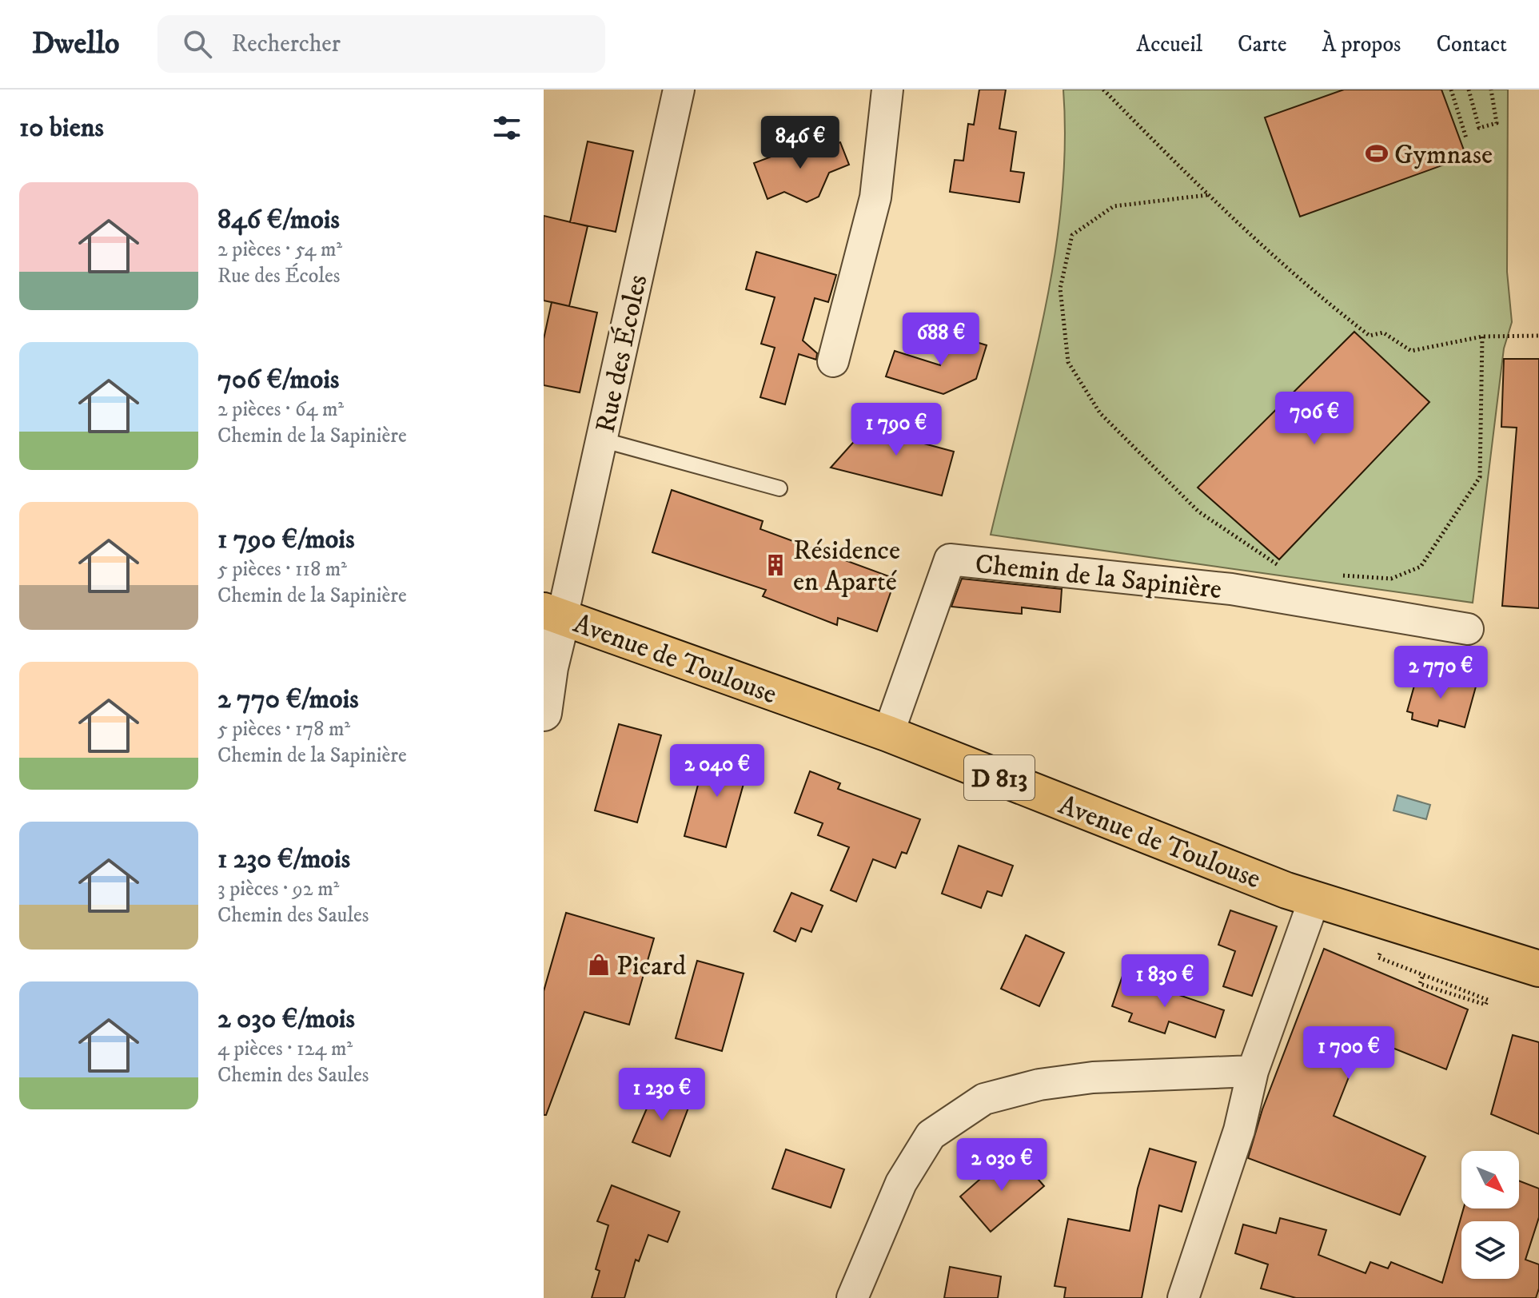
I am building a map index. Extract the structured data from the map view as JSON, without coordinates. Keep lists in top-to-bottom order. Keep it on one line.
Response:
{"streets":{"main road":["Avenue de Toulouse","D 813"],"street":["Rue des Écoles","Chemin de la Sapinière"]},"crossings":[["Rue des Écoles","Avenue de Toulouse"],["Chemin de la Sapinière","Avenue de Toulouse"]],"places":{"sports":["Gymnase"],"building":["Résidence en Aparté"],"shop":["Picard"]},"north":"bottom right","page":{"header":"Dwello","search":"Rechercher","nav":["Accueil","Carte","À propos","Contact"],"heading":"10 biens","price":["846 €","688 €","706 €","1 790 €","2 770 €","2 040 €","1 830 €","1 700 €","1 230 €","2 030 €"],"list":[{"name":"846 €/mois","note":"2 pièces · 54 m² · Rue des Écoles"},{"name":"706 €/mois","note":"2 pièces · 64 m² · Chemin de la Sapinière"},{"name":"1 790 €/mois","note":"5 pièces · 118 m² · Chemin de la Sapinière"},{"name":"2 770 €/mois","note":"5 pièces · 178 m² · Chemin de la Sapinière"},{"name":"1 230 €/mois","note":"3 pièces · 92 m² · Chemin des Saules"},{"name":"2 030 €/mois","note":"4 pièces · 124 m² · Chemin des Saules"}]}}
